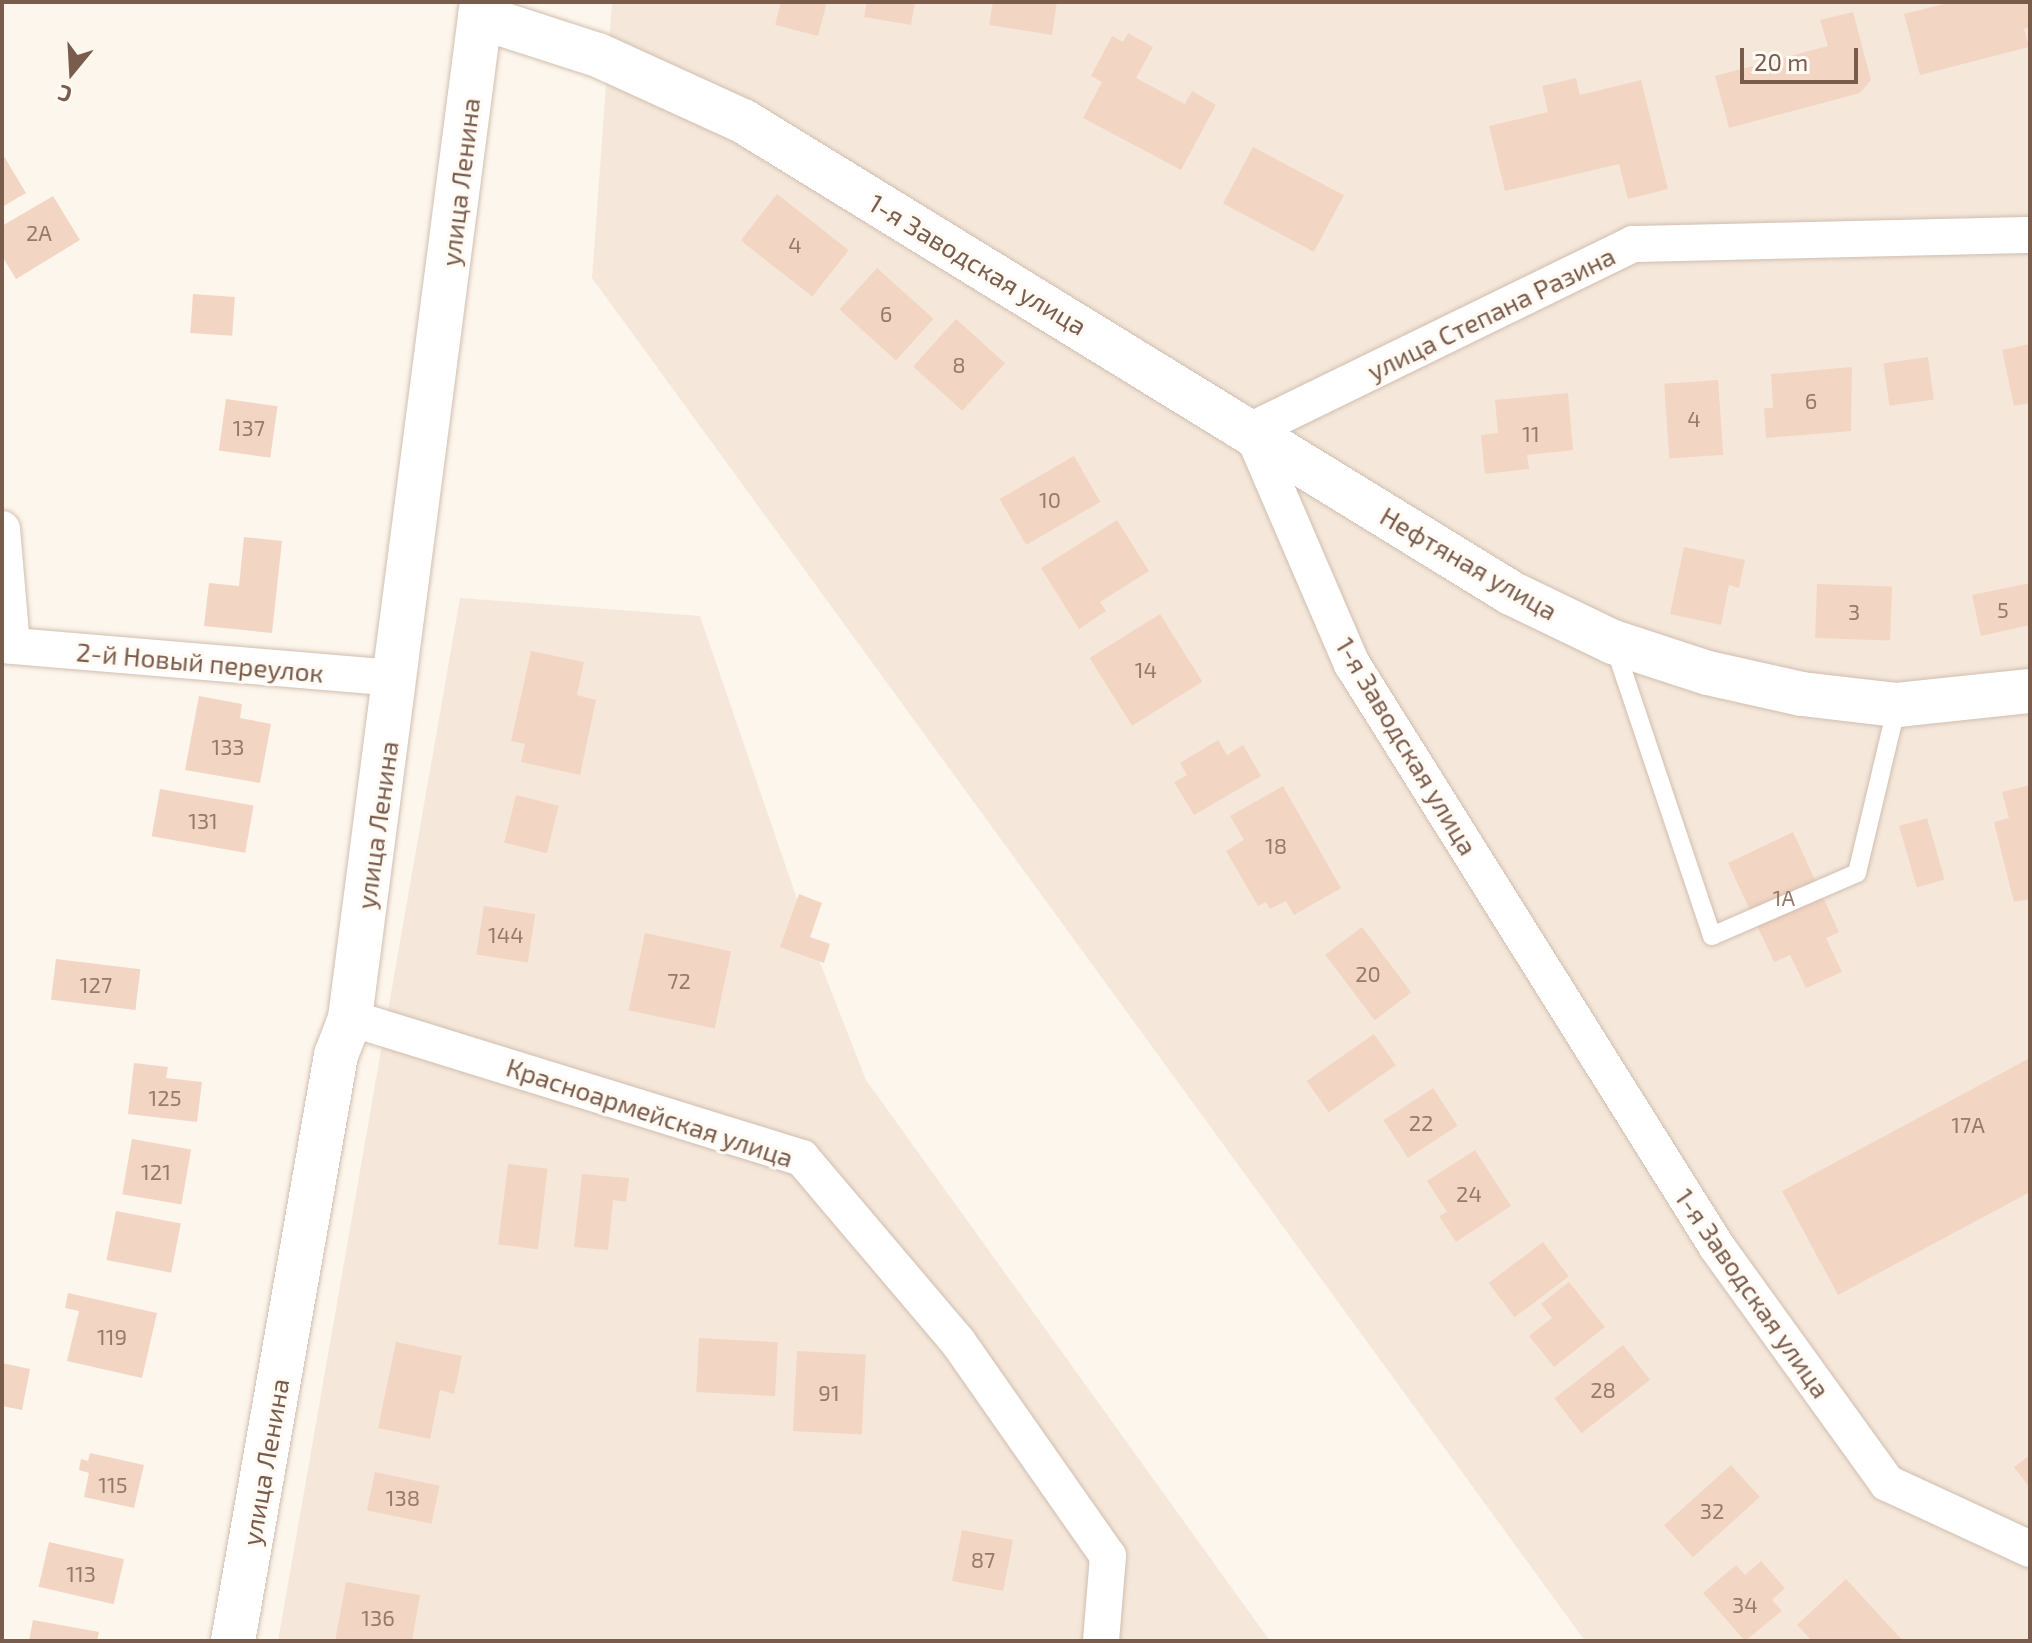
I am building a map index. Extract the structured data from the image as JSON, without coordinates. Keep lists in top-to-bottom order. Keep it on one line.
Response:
{"streets":{"main road":["улица Ленина","1-я Заводская улица","Нефтяная улица"],"street":["улица Степана Разина","2-й Новый переулок","Красноармейская улица"]},"crossings":[["улица Ленина","1-я Заводская улица"],["улица Ленина","2-й Новый переулок"],["улица Ленина","Красноармейская улица"],["1-я Заводская улица","улица Степана Разина"],["1-я Заводская улица","Нефтяная улица"],["улица Степана Разина","Нефтяная улица"]],"house_numbers":["2А","4","6","8","6","4","137","11","10","5","3","14","133","131","18","1А","144","20","72","127","125","22","17А","121","24","119","28","91","115","138","32","87","113","34","136"],"scale_bar":"20 m","north":"bottom"}
